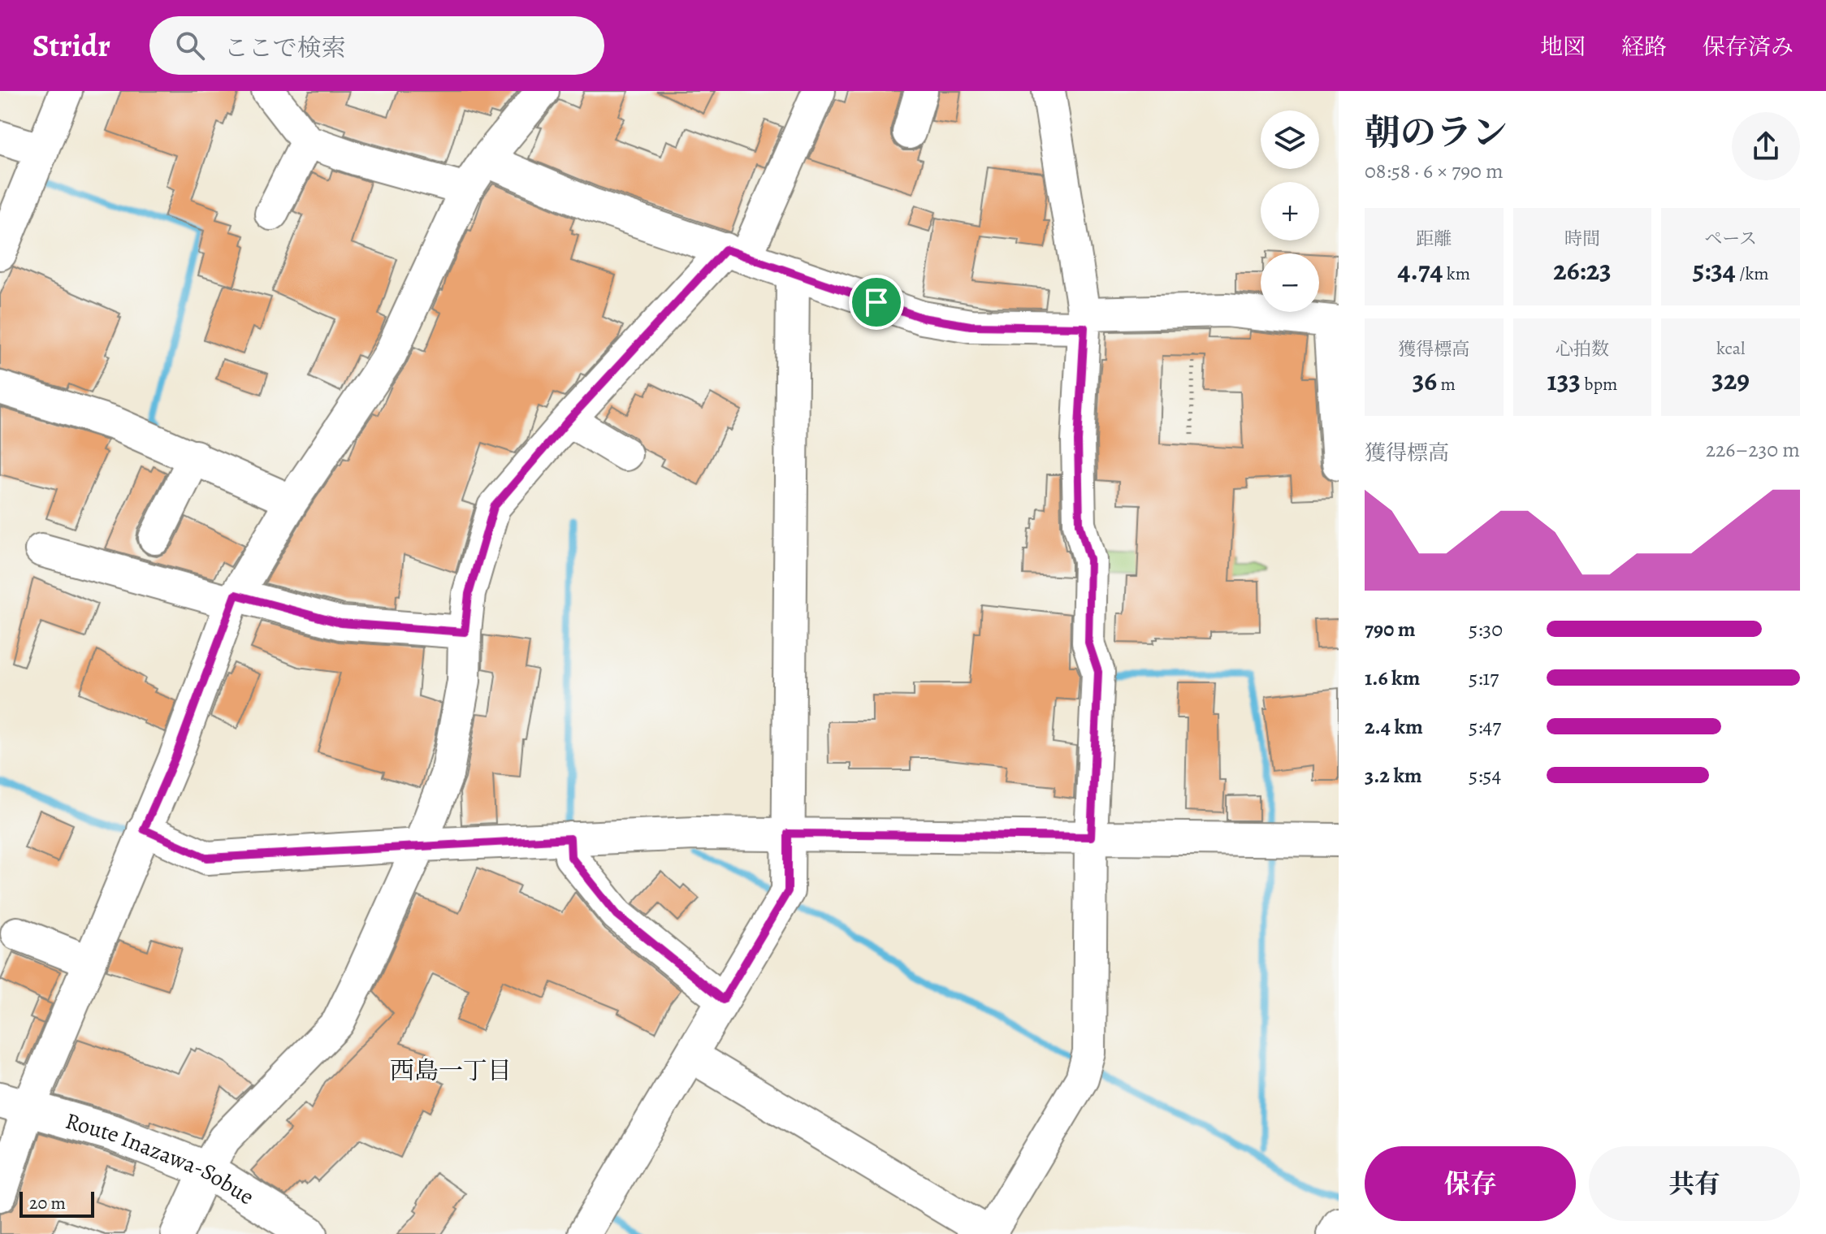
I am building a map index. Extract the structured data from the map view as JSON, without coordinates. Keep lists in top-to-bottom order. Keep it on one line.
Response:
{"streets":{"main road":["Route Inazawa-Sobue"]},"districts":["西島一丁目"],"scale_bar":"20 m","page":{"header":"Stridr","search":"ここで検索","nav":["地図","経路","保存済み"],"heading":["朝のラン","08:58 · 6 × 790 m"],"map_buttons":["+","−"],"stats":[["距離","4.74 km"],["時間","26:23"],["ペース","5:34 /km"],["獲得標高","36 m"],["心拍数","133 bpm"],["kcal","329"]],"chart":["獲得標高","226–230 m"],"list":[{"name":"790 m","note":"5:30"},{"name":"1.6 km","note":"5:17"},{"name":"2.4 km","note":"5:47"},{"name":"3.2 km","note":"5:54"}],"buttons":["保存","共有"],"scale":"20 m"}}
